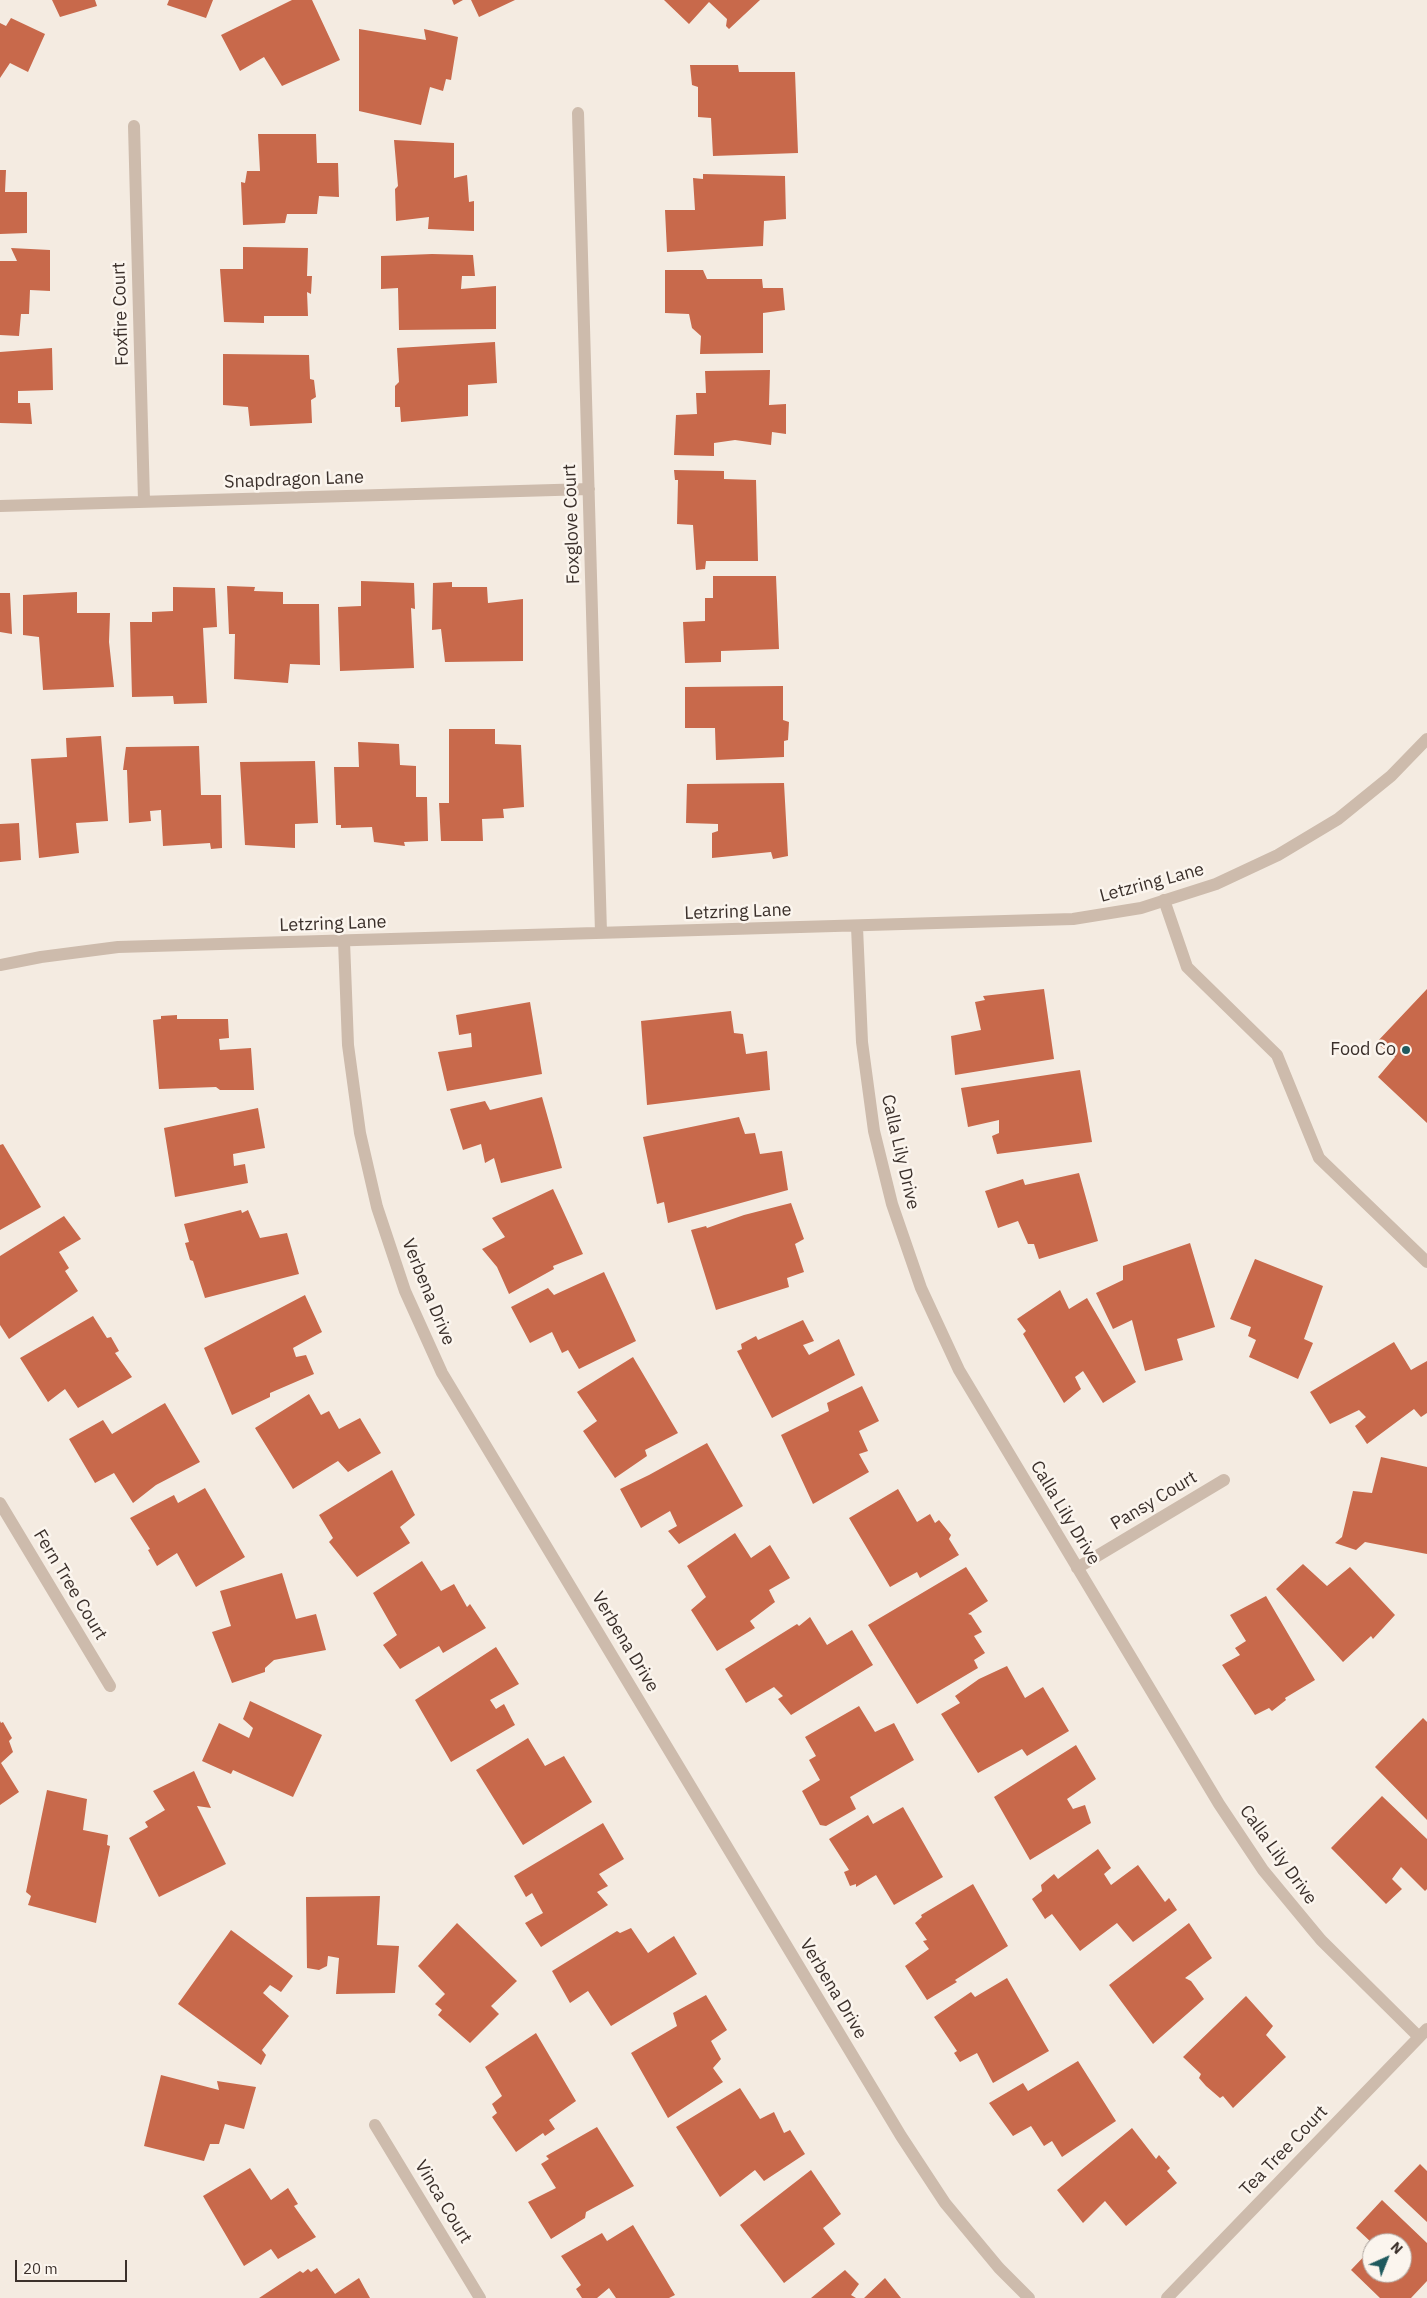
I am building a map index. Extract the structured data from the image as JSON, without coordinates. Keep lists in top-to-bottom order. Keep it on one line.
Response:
{"streets":{"street":["Foxfire Court","Snapdragon Lane","Foxglove Court","Letzring Lane","Calla Lily Drive","Verbena Drive","Pansy Court","Fern Tree Court","Tea Tree Court","Vinca Court"]},"crossings":[["Foxfire Court","Snapdragon Lane"],["Snapdragon Lane","Foxglove Court"],["Foxglove Court","Letzring Lane"],["Letzring Lane","Calla Lily Drive"],["Letzring Lane","Verbena Drive"],["Calla Lily Drive","Pansy Court"],["Calla Lily Drive","Tea Tree Court"]],"places":["Food Co"],"scale_bar":"20 m","north":"top right"}
